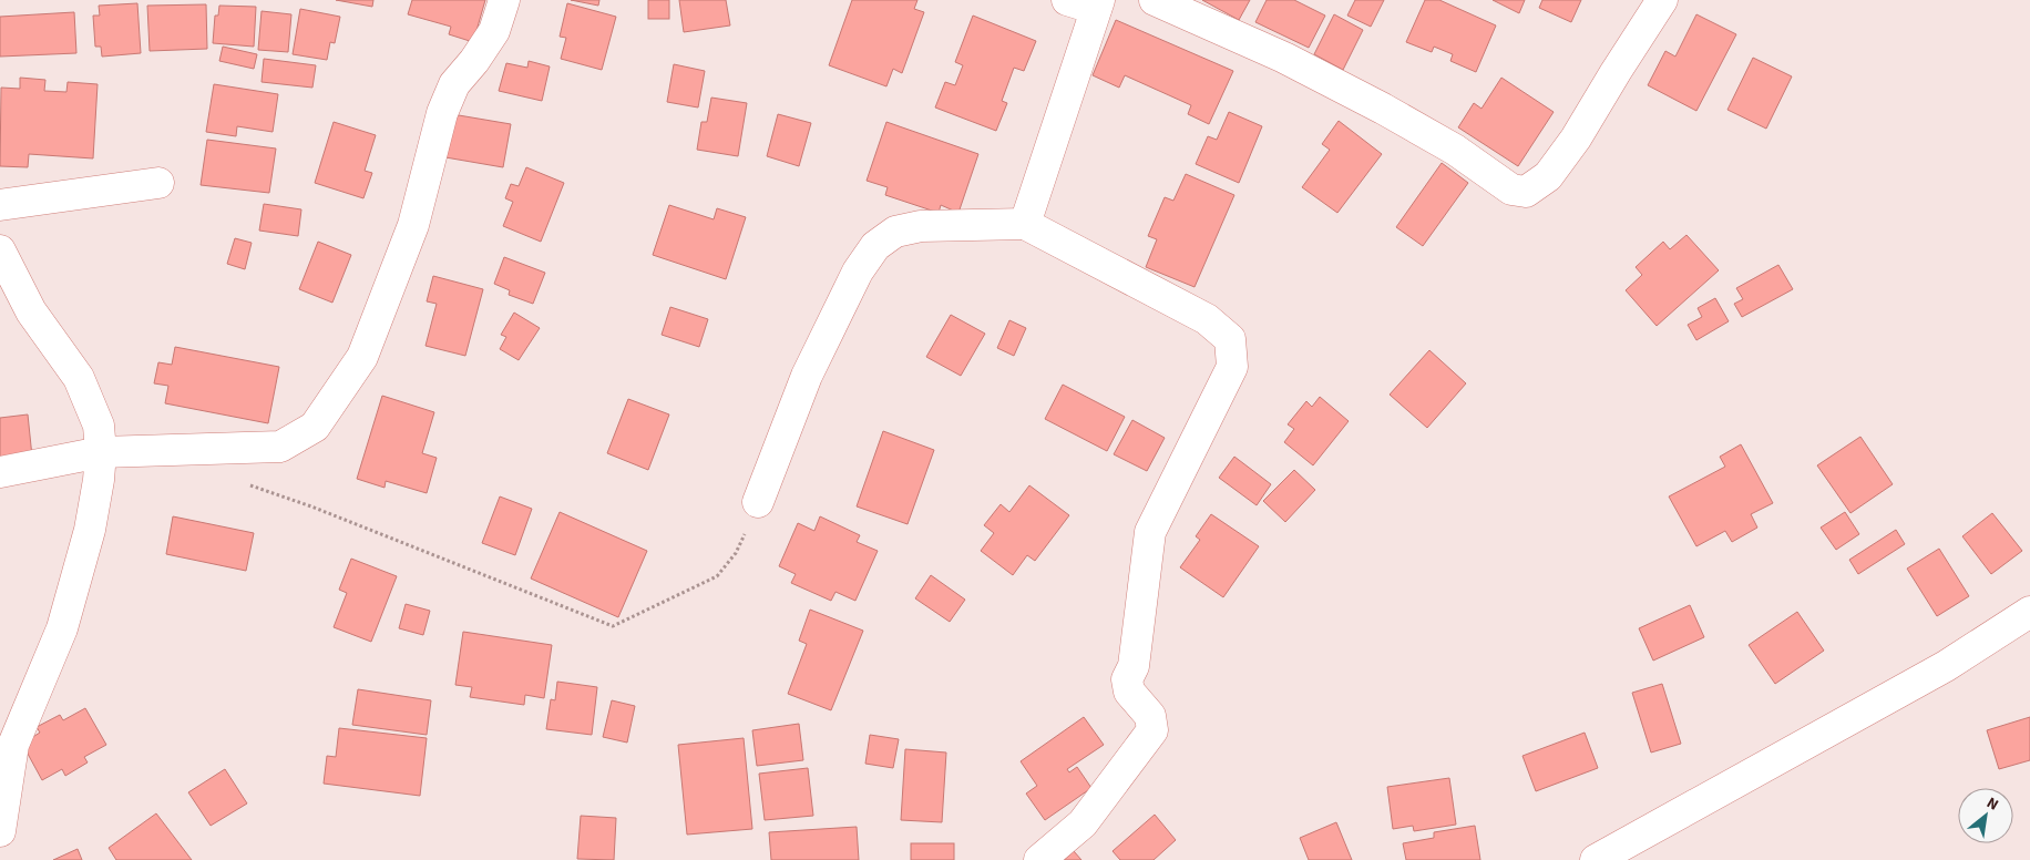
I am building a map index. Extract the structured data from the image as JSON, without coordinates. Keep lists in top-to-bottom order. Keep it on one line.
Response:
{"north":"top right"}
